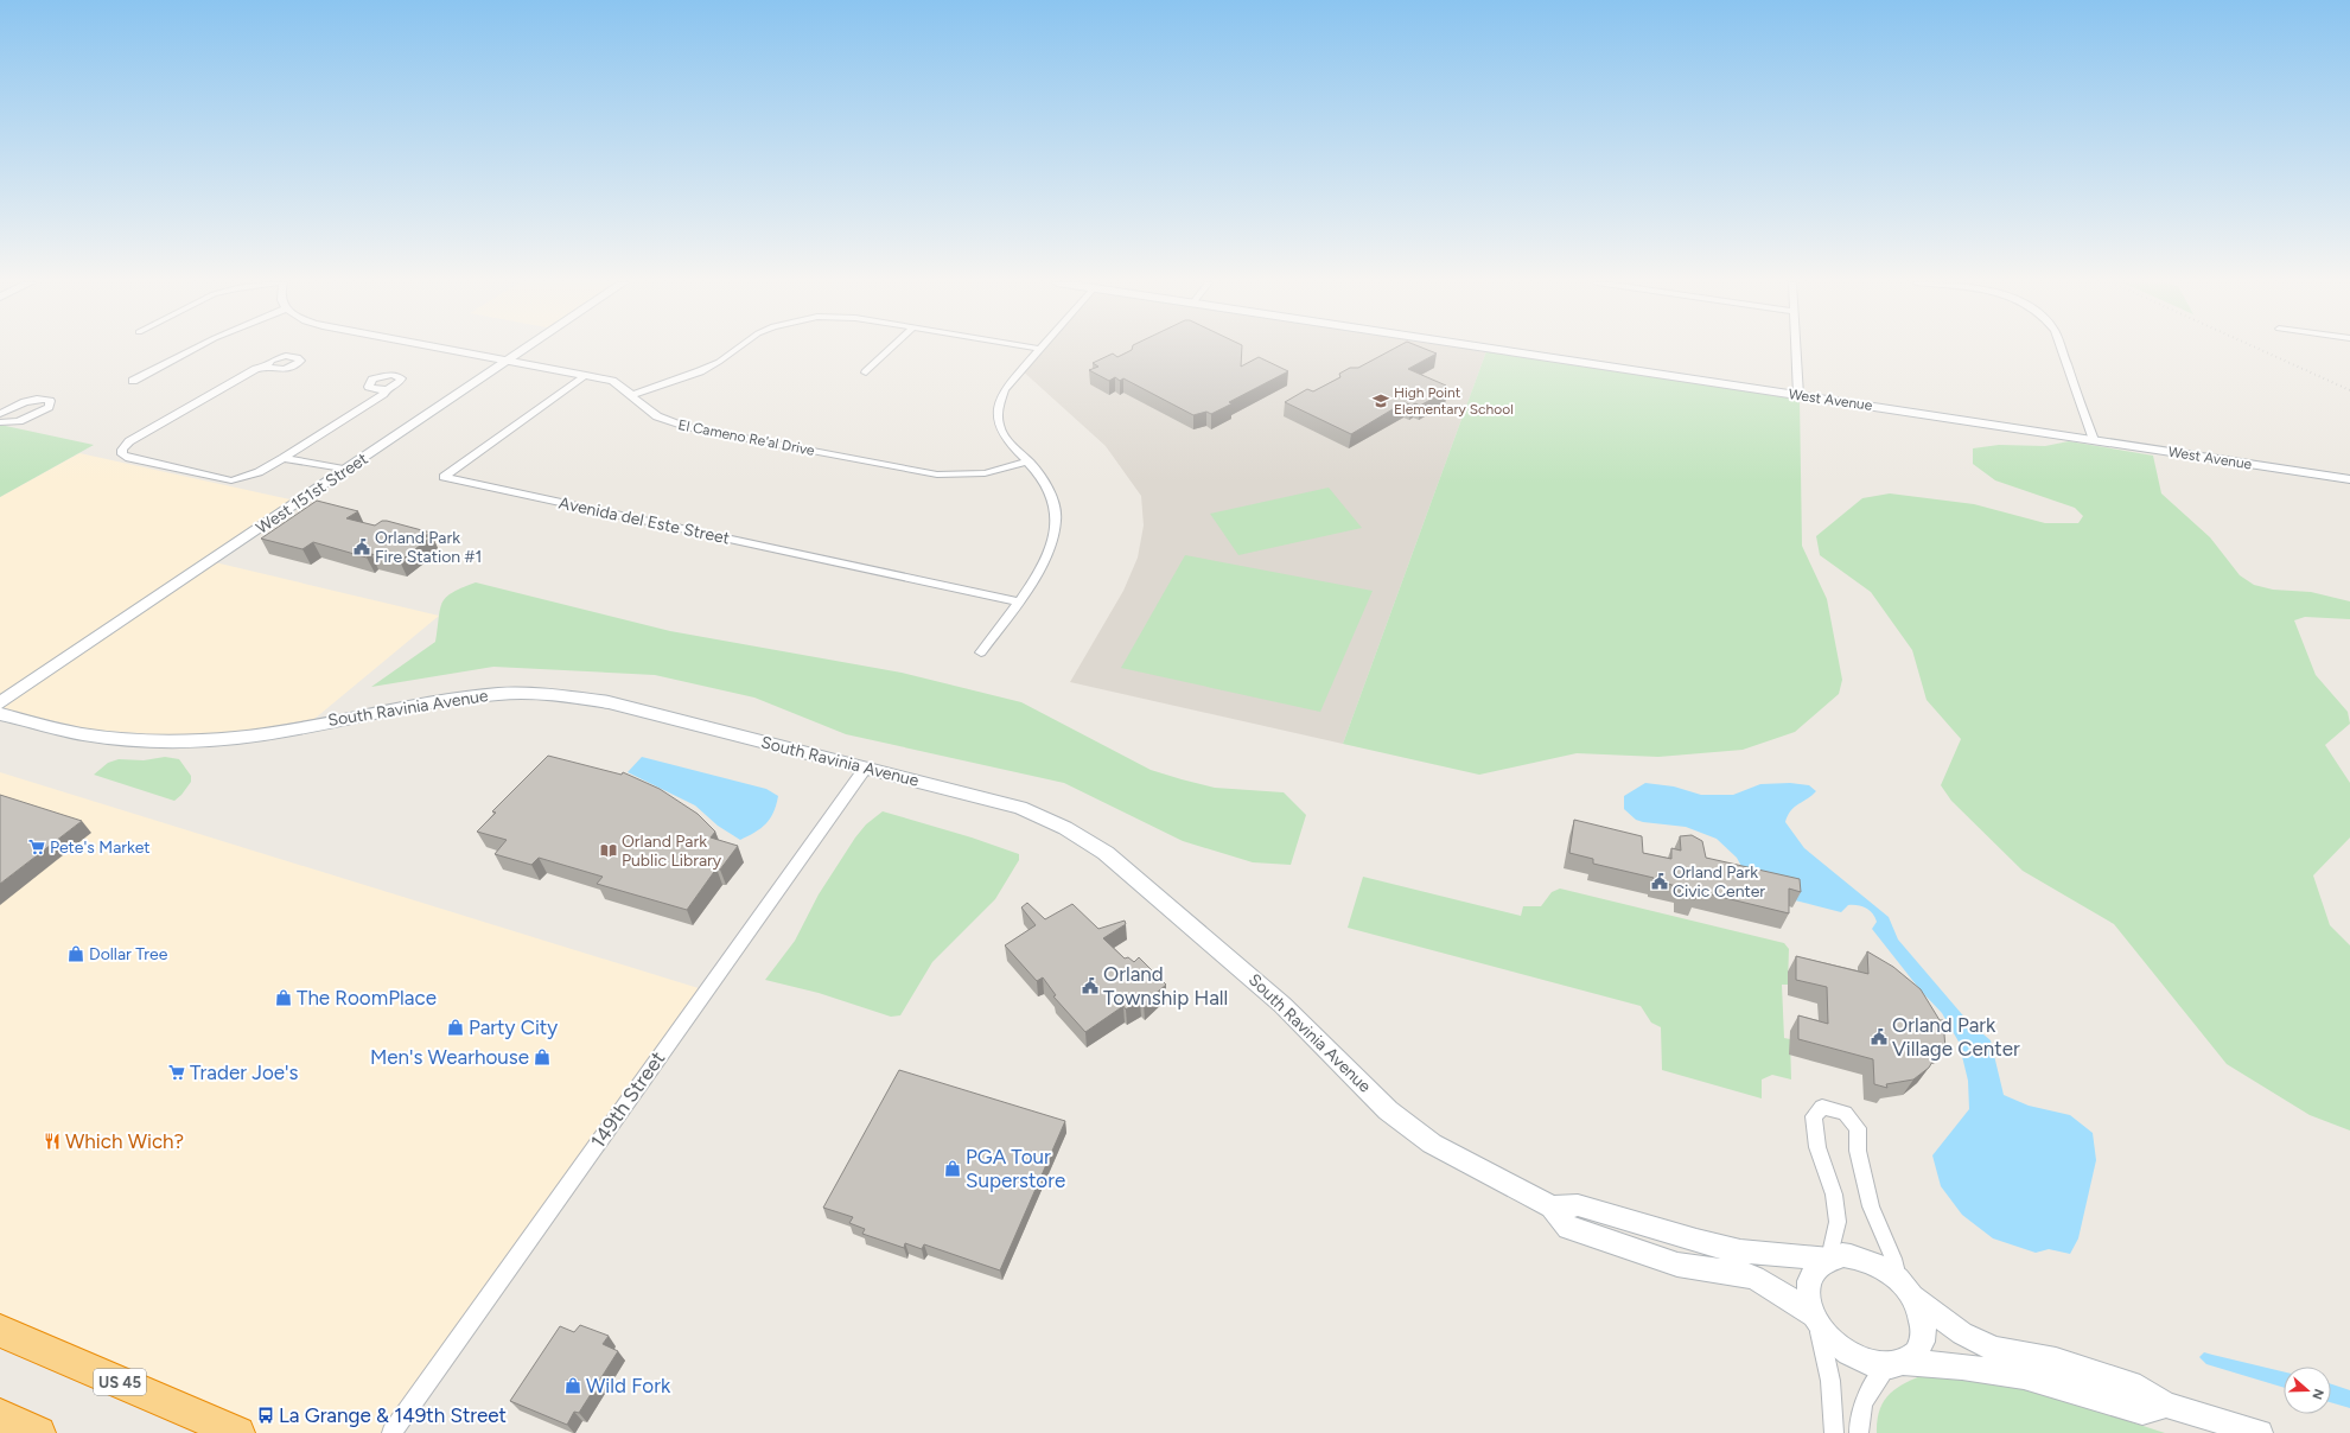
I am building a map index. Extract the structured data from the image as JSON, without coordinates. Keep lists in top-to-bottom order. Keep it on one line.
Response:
{"streets":{"highway":["US 45"],"street":["West Avenue","El Cameno Re'al Drive","West 151st Street","Avenida del Este Street","South Ravinia Avenue","149th Street"]},"crossings":[["El Cameno Re'al Drive","West 151st Street"],["El Cameno Re'al Drive","Avenida del Este Street"],["South Ravinia Avenue","149th Street"]],"places":{"school or university":["High Point Elementary School"],"public building":["Orland Park Fire Station #1","Orland Park Civic Center","Orland Township Hall","Orland Park Village Center"],"supermarket":["Pete's Market","Trader Joe's"],"library":["Orland Park Public Library"],"shop":["Dollar Tree","The RoomPlace","Party City","Men's Wearhouse","PGA Tour Superstore","Wild Fork"],"restaurant":["Which Wich?"],"bus stop":["La Grange & 149th Street"]},"north":"right"}
